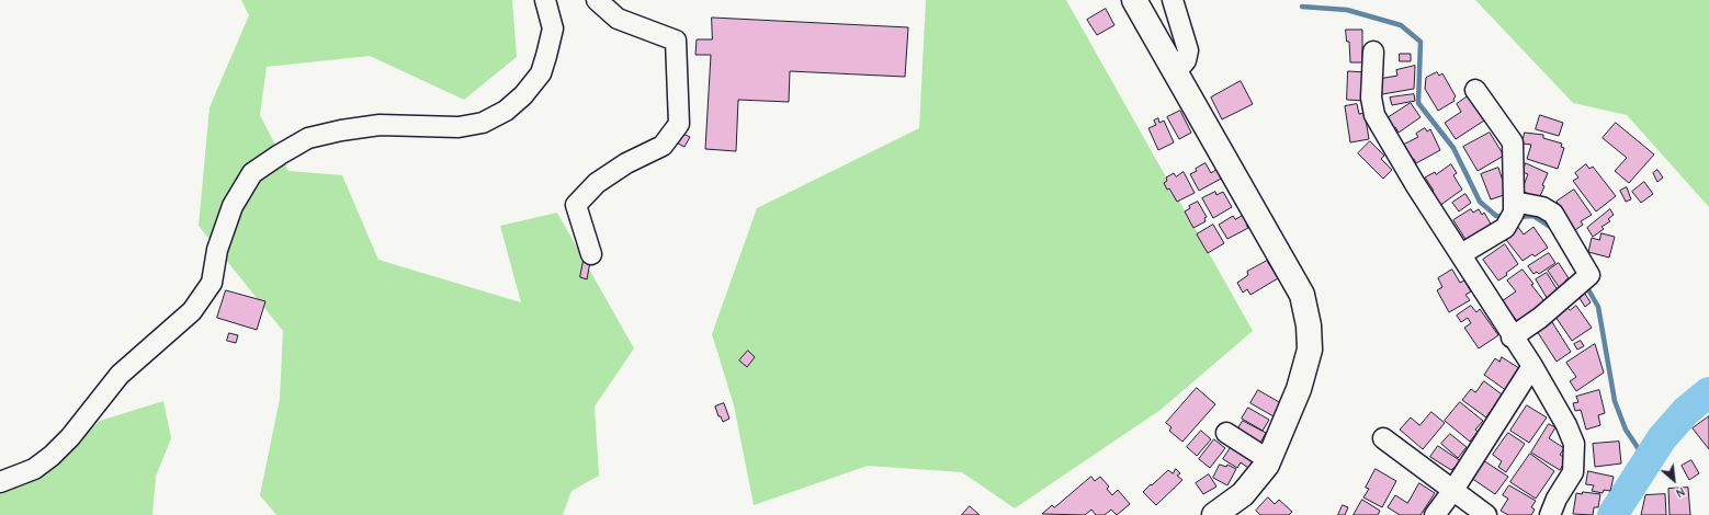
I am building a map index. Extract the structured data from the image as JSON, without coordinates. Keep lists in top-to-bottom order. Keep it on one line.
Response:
{"north":"bottom right"}
